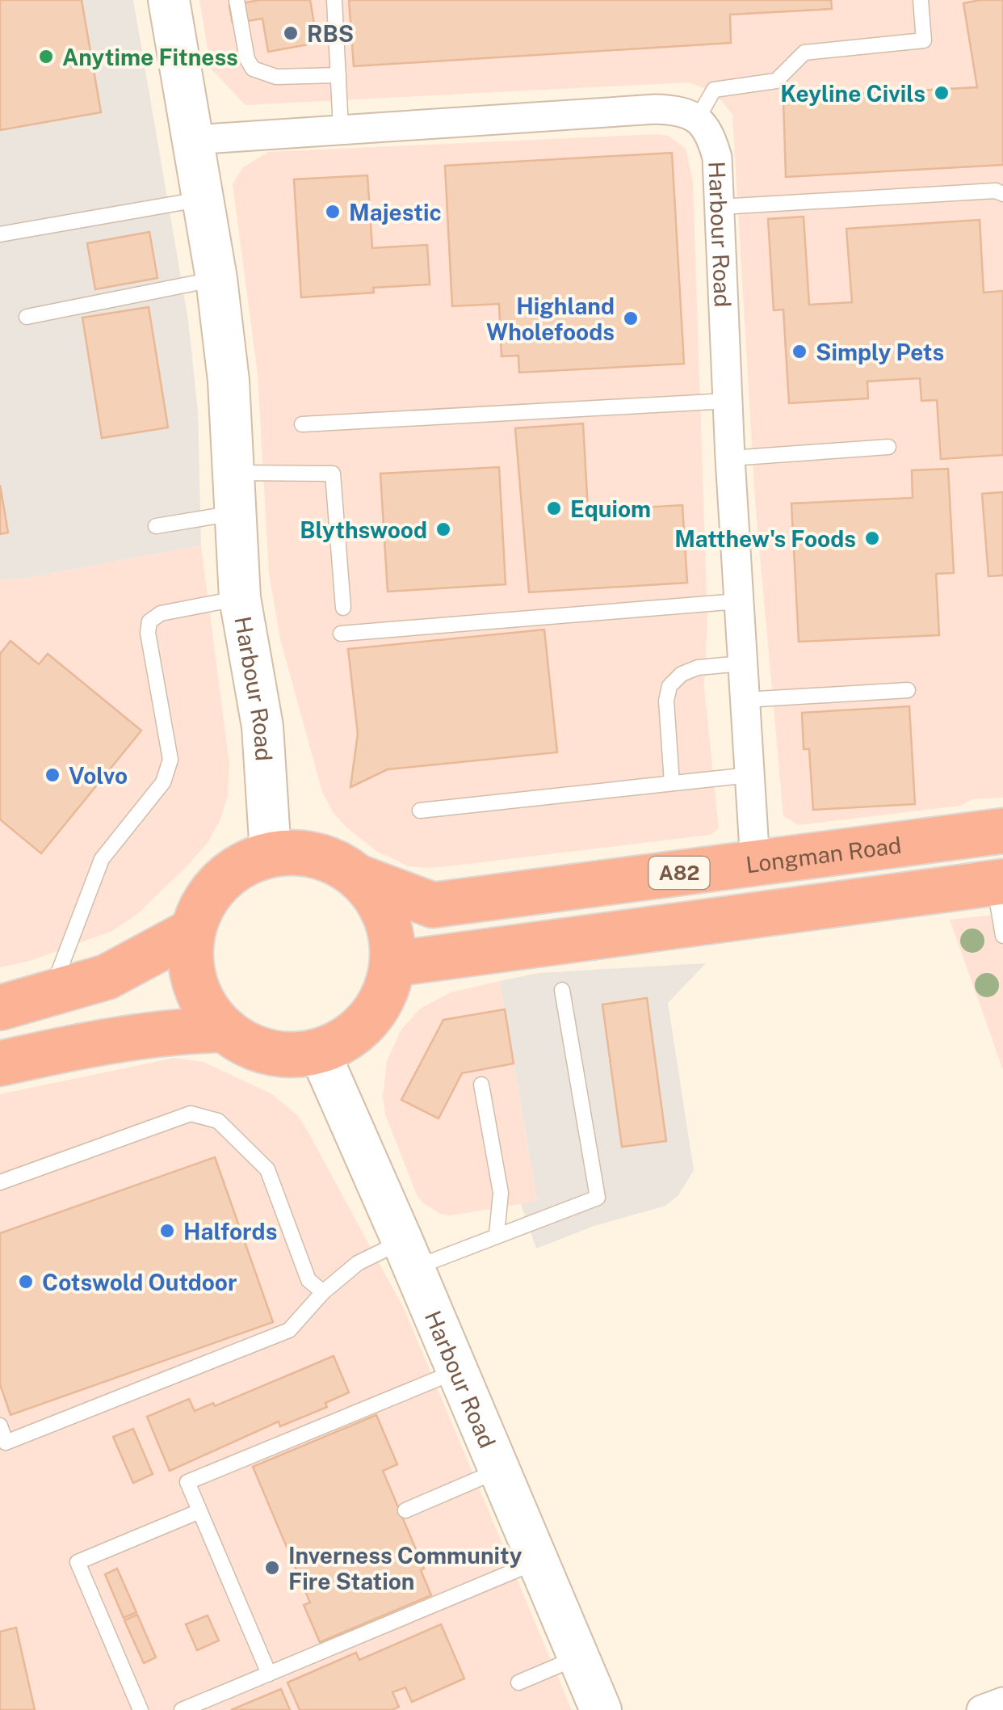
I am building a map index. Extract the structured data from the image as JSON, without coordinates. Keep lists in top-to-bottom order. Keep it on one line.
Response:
{"streets":{"highway":["Longman Road","A82"],"street":["Harbour Road"]},"crossings":[["Harbour Road","Longman Road"],["Harbour Road","A82"],["Longman Road","A82"]],"places":["RBS","Anytime Fitness","Keyline Civils","Majestic","Highland Wholefoods","Simply Pets","Equiom","Blythswood","Matthew's Foods","Volvo","Halfords","Cotswold Outdoor","Inverness Community Fire Station"]}
